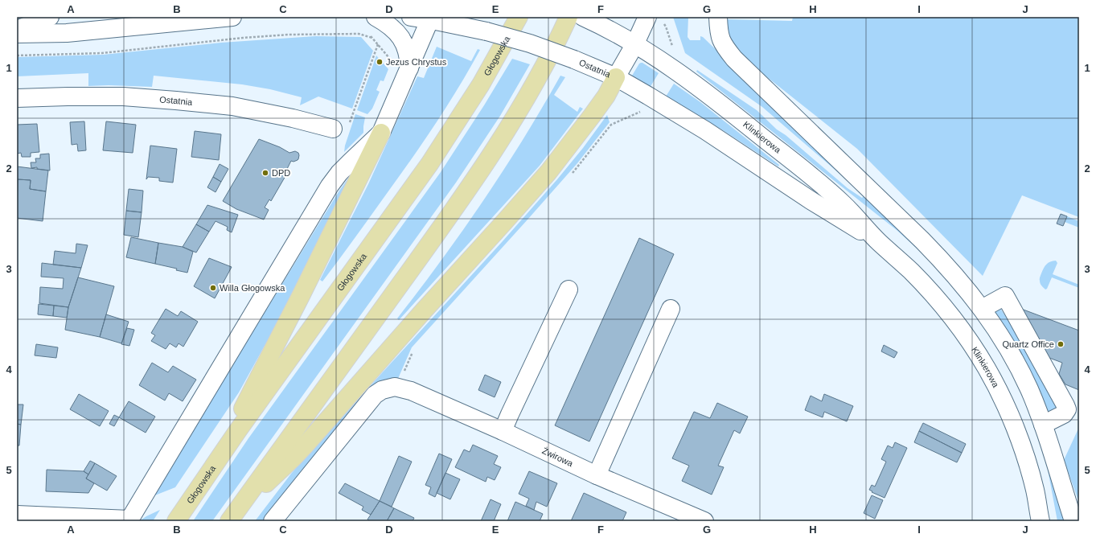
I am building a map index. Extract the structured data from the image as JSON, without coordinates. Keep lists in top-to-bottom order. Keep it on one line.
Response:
{"streets":{"main road":["Głogowska"],"street":["Ostatnia","Klinkierowa","Żwirowa"]},"crossings":[["Ostatnia","Klinkierowa"]],"places":["Jezus Chrystus","DPD","Willa Głogowska","Quartz Office"],"grid":{"columns":["A","B","C","D","E","F","G","H","I","J"],"rows":["1","2","3","4","5"]}}
